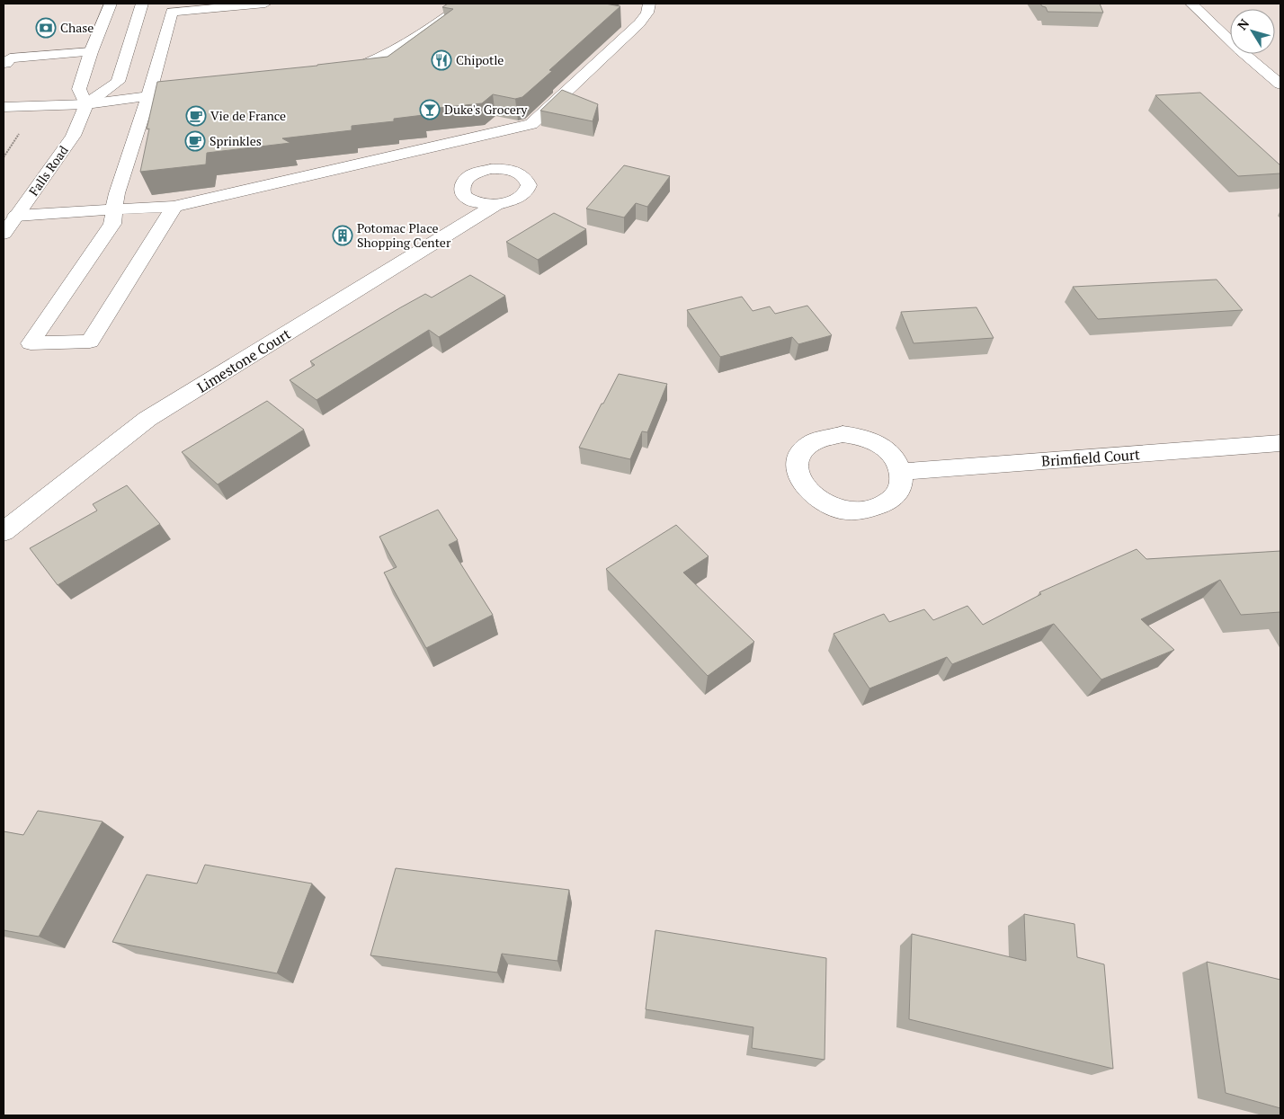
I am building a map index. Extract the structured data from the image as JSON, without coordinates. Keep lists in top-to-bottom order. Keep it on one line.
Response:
{"streets":{"street":["Falls Road","Limestone Court","Brimfield Court"]},"places":{"bank":["Chase"],"restaurant":["Chipotle"],"bar":["Duke's Grocery"],"cafe":["Vie de France","Sprinkles"],"building":["Potomac Place Shopping Center"]},"north":"top left"}
